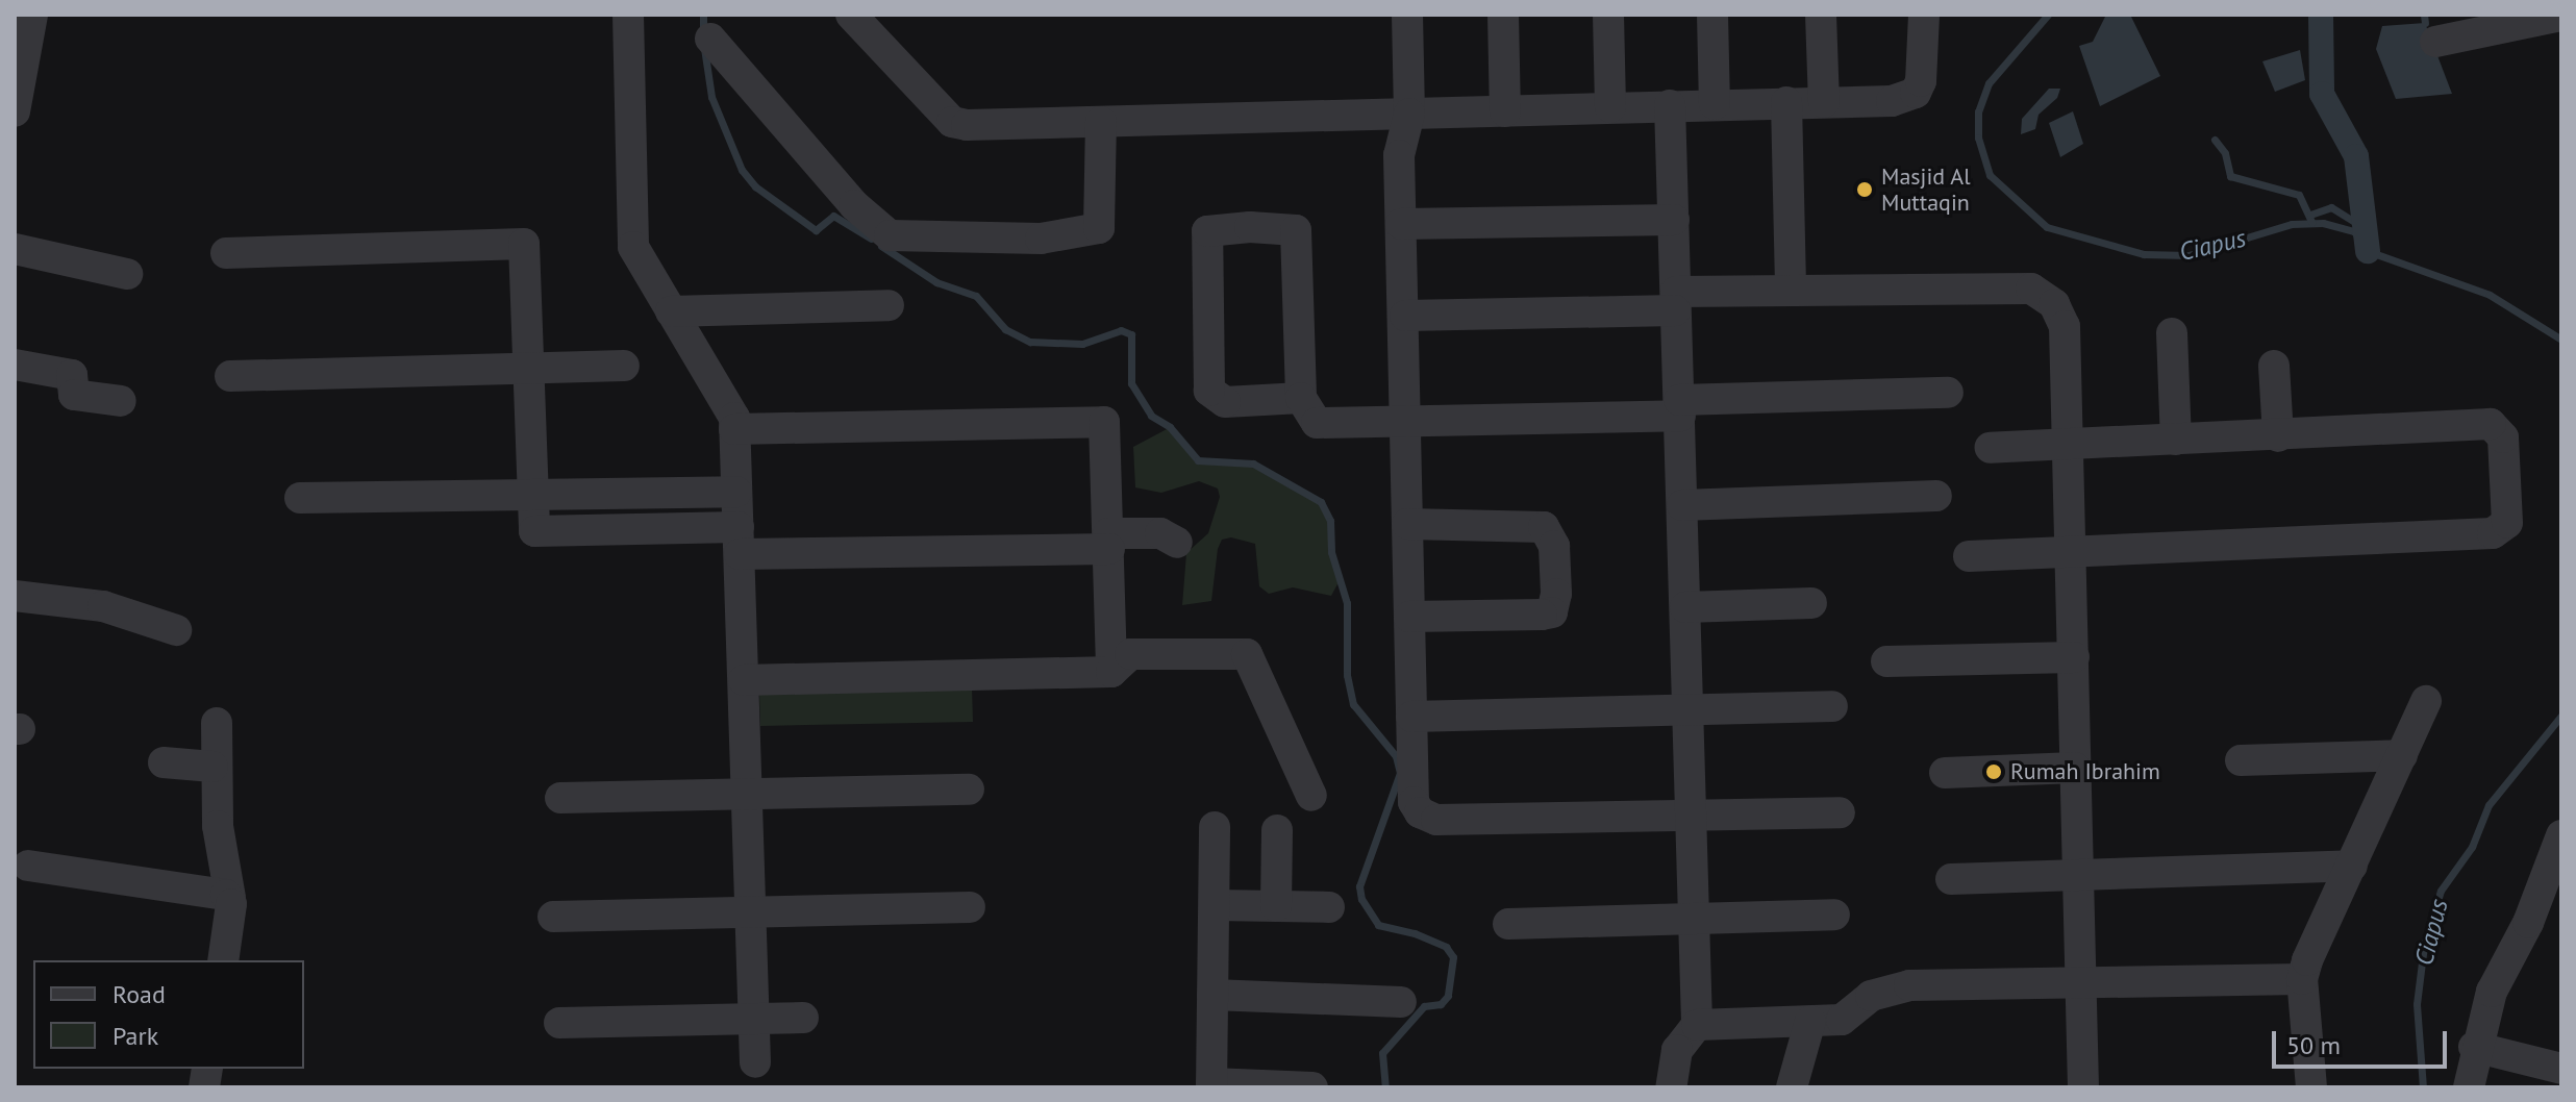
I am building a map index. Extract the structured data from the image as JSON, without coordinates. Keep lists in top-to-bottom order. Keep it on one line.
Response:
{"water":["Ciapus"],"places":["Masjid Al Muttaqin","Rumah Ibrahim"],"legend":["Road","Park"],"scale_bar":"50 m"}
